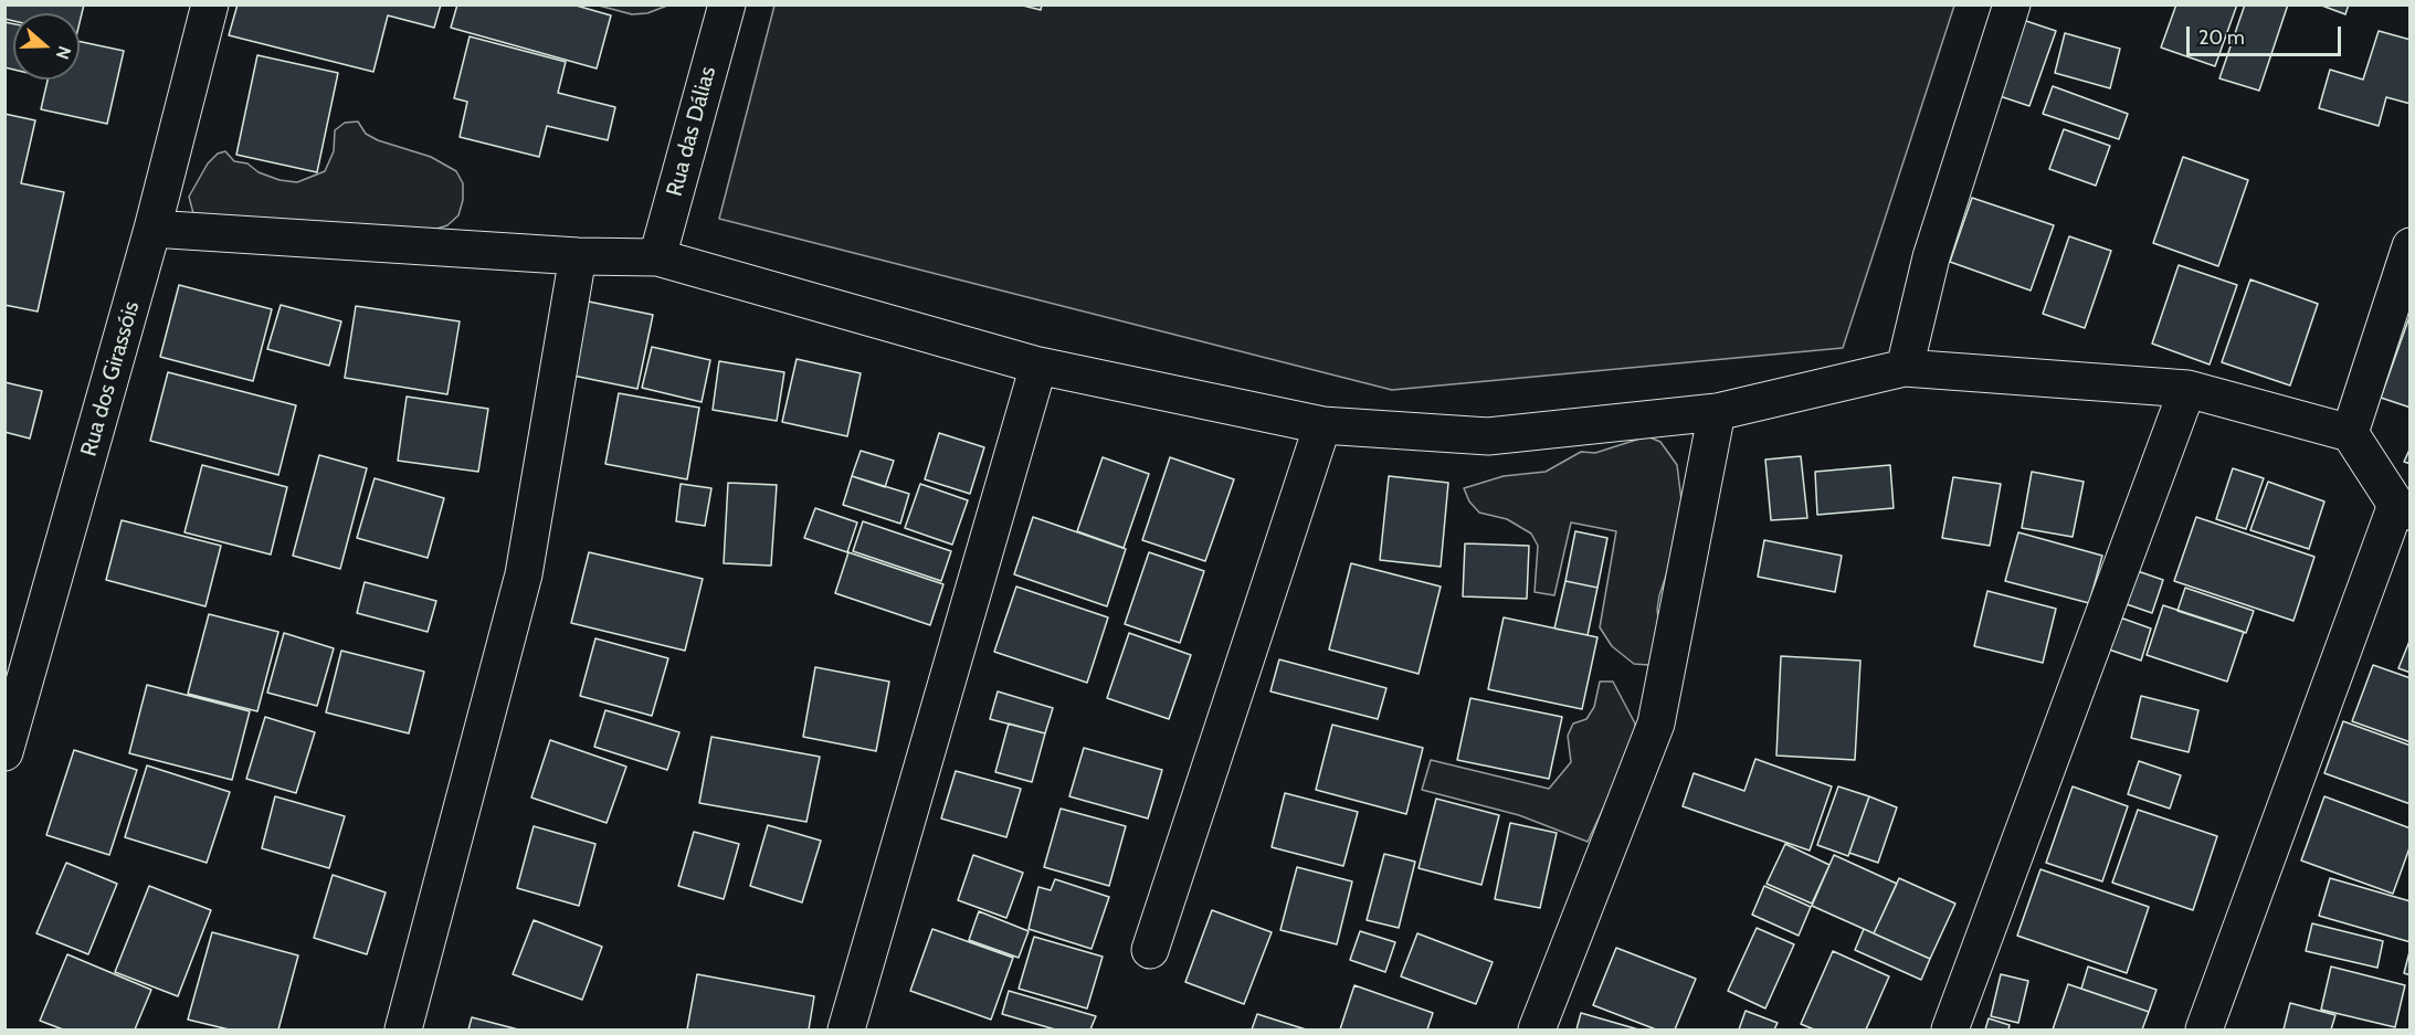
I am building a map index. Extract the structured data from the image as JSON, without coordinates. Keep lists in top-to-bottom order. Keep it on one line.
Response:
{"streets":{"street":["Rua das Dálias","Rua dos Girassóis"]},"scale_bar":"20 m","north":"right"}
